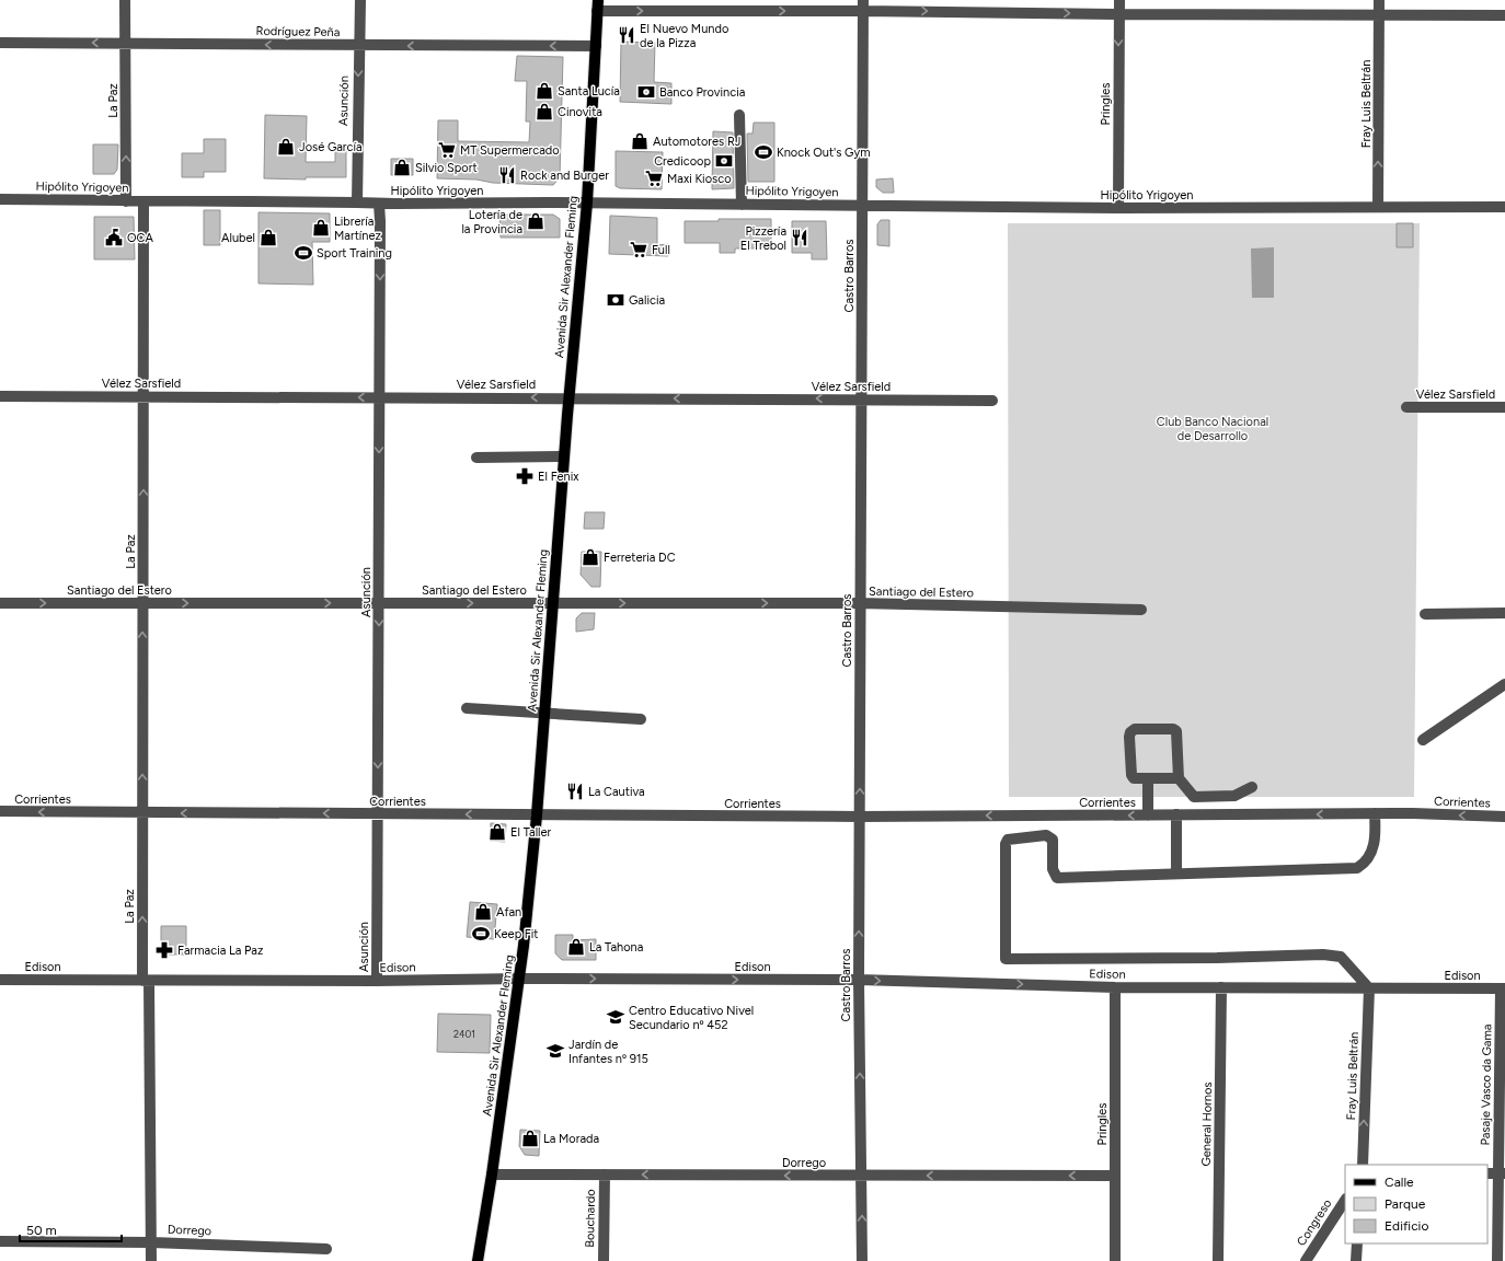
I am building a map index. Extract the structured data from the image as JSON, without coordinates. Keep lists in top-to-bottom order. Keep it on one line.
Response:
{"streets":{"main road":["Avenida Sir Alexander Fleming"],"street":["Rodríguez Peña","La Paz","Asunción","Pringles","Fray Luis Beltrán","Hipólito Yrigoyen","Castro Barros","Vélez Sarsfield","Santiago del Estero","Corrientes","Edison","Pasaje Vasco da Gama","General Hornos","Dorrego","Bouchardo","Congreso"]},"crossings":[["Rodríguez Peña","La Paz"],["Rodríguez Peña","Asunción"],["Rodríguez Peña","Avenida Sir Alexander Fleming"],["La Paz","Hipólito Yrigoyen"],["La Paz","Vélez Sarsfield"],["La Paz","Santiago del Estero"],["La Paz","Corrientes"],["La Paz","Edison"],["La Paz","Dorrego"],["Asunción","Hipólito Yrigoyen"],["Asunción","Vélez Sarsfield"],["Asunción","Santiago del Estero"],["Asunción","Corrientes"],["Asunción","Edison"],["Pringles","Hipólito Yrigoyen"],["Pringles","Edison"],["Pringles","Dorrego"],["Fray Luis Beltrán","Hipólito Yrigoyen"],["Fray Luis Beltrán","Edison"],["Hipólito Yrigoyen","Castro Barros"],["Hipólito Yrigoyen","Avenida Sir Alexander Fleming"],["Castro Barros","Vélez Sarsfield"],["Castro Barros","Santiago del Estero"],["Castro Barros","Corrientes"],["Castro Barros","Edison"],["Castro Barros","Dorrego"],["Avenida Sir Alexander Fleming","Vélez Sarsfield"],["Avenida Sir Alexander Fleming","Santiago del Estero"],["Avenida Sir Alexander Fleming","Corrientes"],["Avenida Sir Alexander Fleming","Edison"],["Avenida Sir Alexander Fleming","Dorrego"],["Edison","Pasaje Vasco da Gama"],["Edison","General Hornos"],["Dorrego","Bouchardo"]],"one_way":["Rodríguez Peña","La Paz","Asunción","Pringles","Fray Luis Beltrán","Castro Barros","Vélez Sarsfield","Santiago del Estero","Corrientes","Edison","Dorrego"],"parks":["Club Banco Nacional de Desarrollo"],"places":{"restaurant":["El Nuevo Mundo de la Pizza","Rock and Burger","Pizzería El Trebol","La Cautiva"],"shop":["Santa Lucía","Cinovita","Automotores RJ","José García","Silvio Sport","Lotería de la Provincia","Librería Martínez","Alubel","Ferreteria DC","El Taller","Afan","La Tahona","La Morada"],"bank":["Banco Provincia","Credicoop","Galicia"],"supermarket":["MT Supermercado","Maxi Kiosco","Full"],"sports":["Knock Out's Gym","Sport Training","Keep Fit"],"public building":["OCA"],"pharmacy":["El Fenix","Farmacia La Paz"],"school or university":["Centro Educativo Nivel Secundario nº 452","Jardín de Infantes nº 915"]},"house_numbers":["2401"],"legend":["Calle","Parque","Edificio"],"scale_bar":"50 m"}
